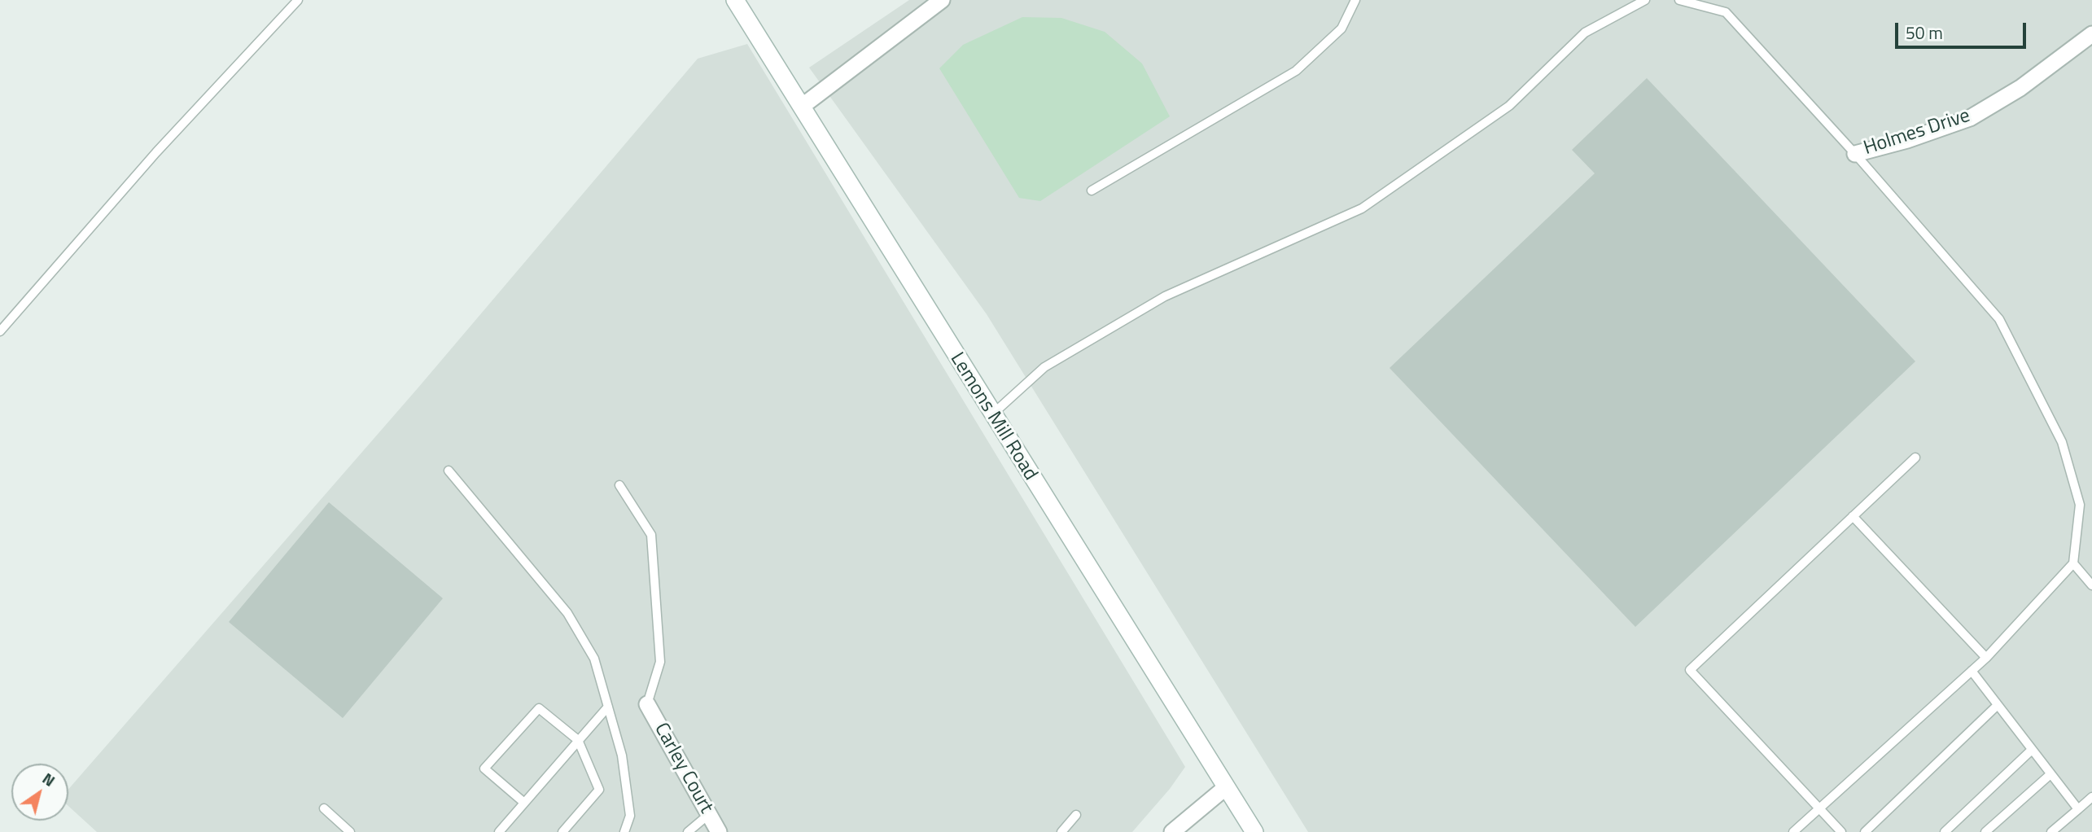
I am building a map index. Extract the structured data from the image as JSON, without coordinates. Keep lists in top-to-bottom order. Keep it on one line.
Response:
{"streets":{"street":["Holmes Drive","Lemons Mill Road","Carley Court"]},"scale_bar":"50 m","north":"top right"}
